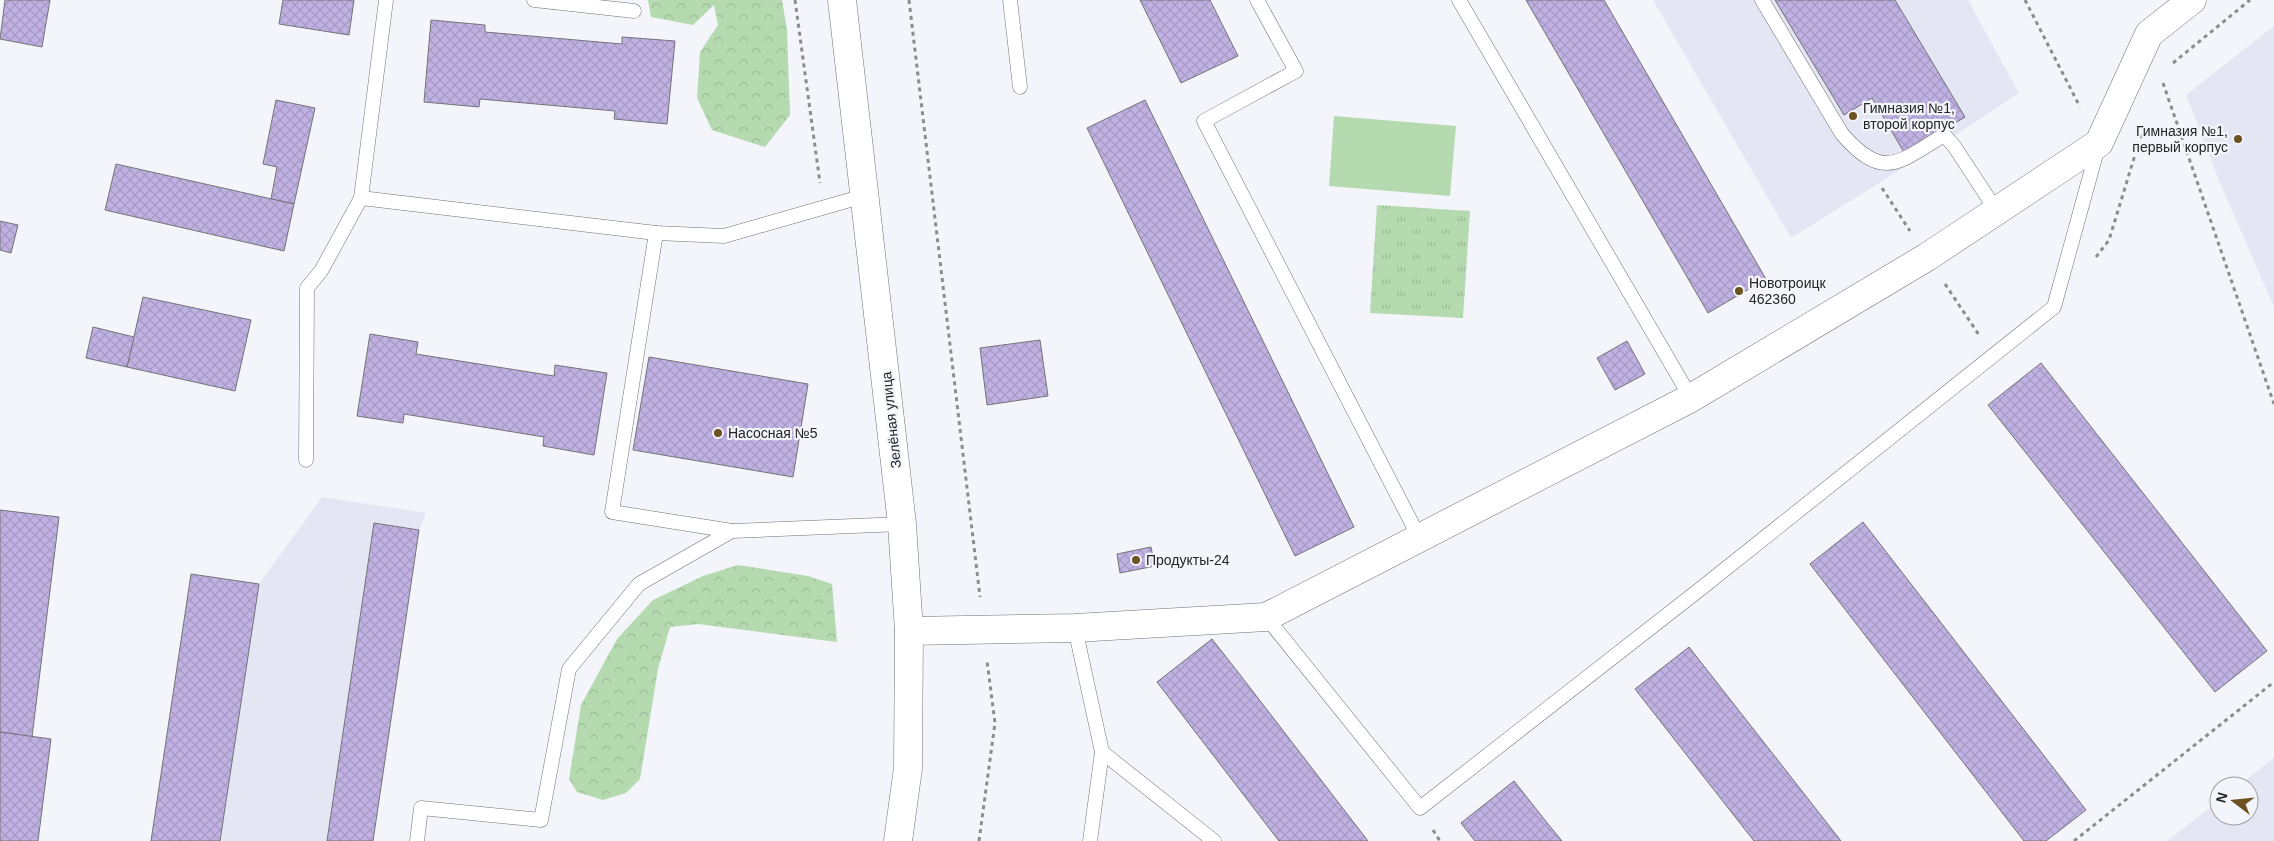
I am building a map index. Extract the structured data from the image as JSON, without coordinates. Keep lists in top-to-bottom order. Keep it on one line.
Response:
{"streets":{"street":["Зелёная улица"]},"places":["Гимназия №1, второй корпус","Гимназия №1, первый корпус","Новотроицк 462360","Насосная №5","Продукты-24"],"north":"left"}
